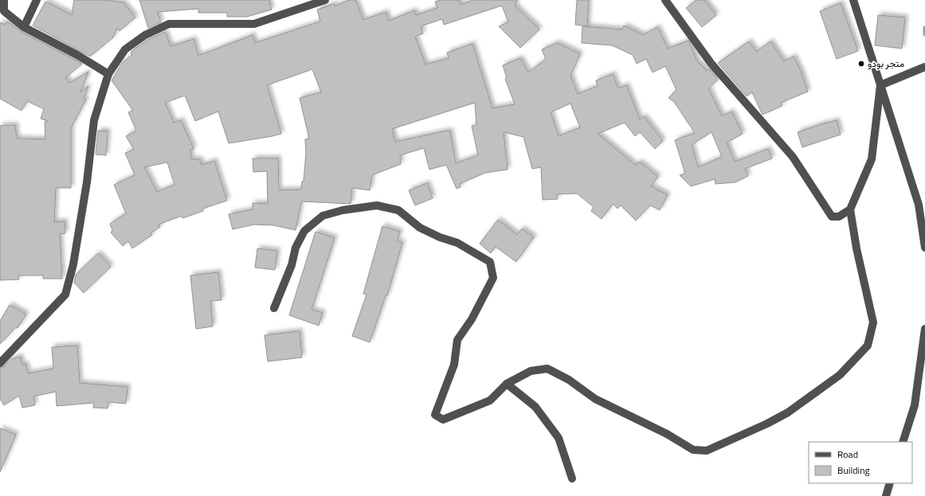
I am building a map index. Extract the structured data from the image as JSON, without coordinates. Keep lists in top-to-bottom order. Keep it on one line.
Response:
{"places":["متجر بودو"],"legend":["Road","Building"]}
